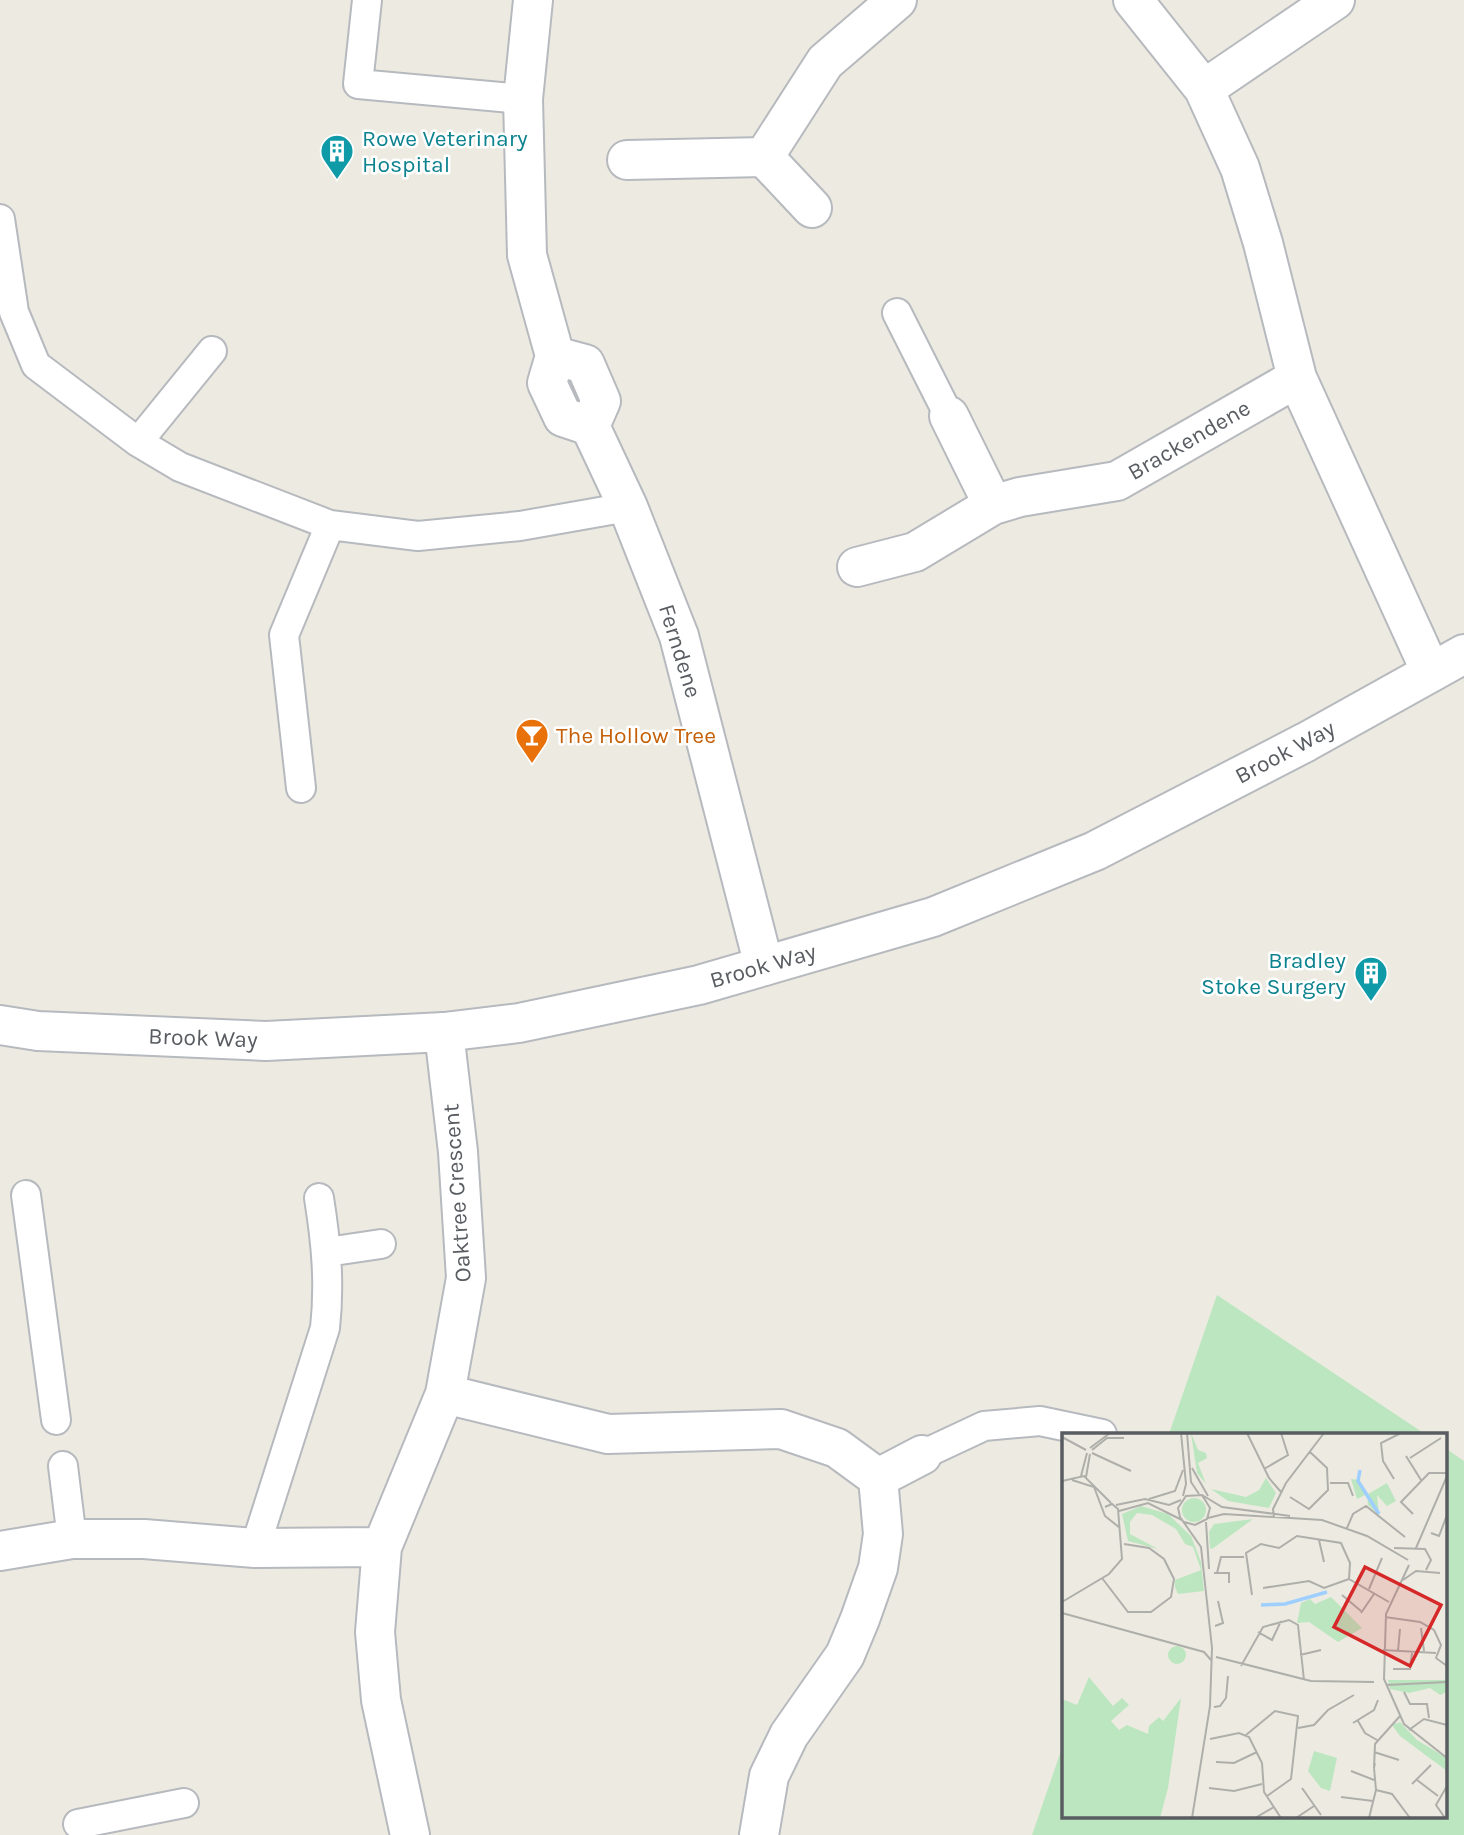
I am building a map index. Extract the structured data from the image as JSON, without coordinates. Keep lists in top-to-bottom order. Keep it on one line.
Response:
{"streets":{"street":["Brackendene","Ferndene","Brook Way","Oaktree Crescent"]},"crossings":[["Ferndene","Brook Way"],["Brook Way","Oaktree Crescent"]],"places":{"building":["Rowe Veterinary Hospital","Bradley Stoke Surgery"],"bar":["The Hollow Tree"]}}
